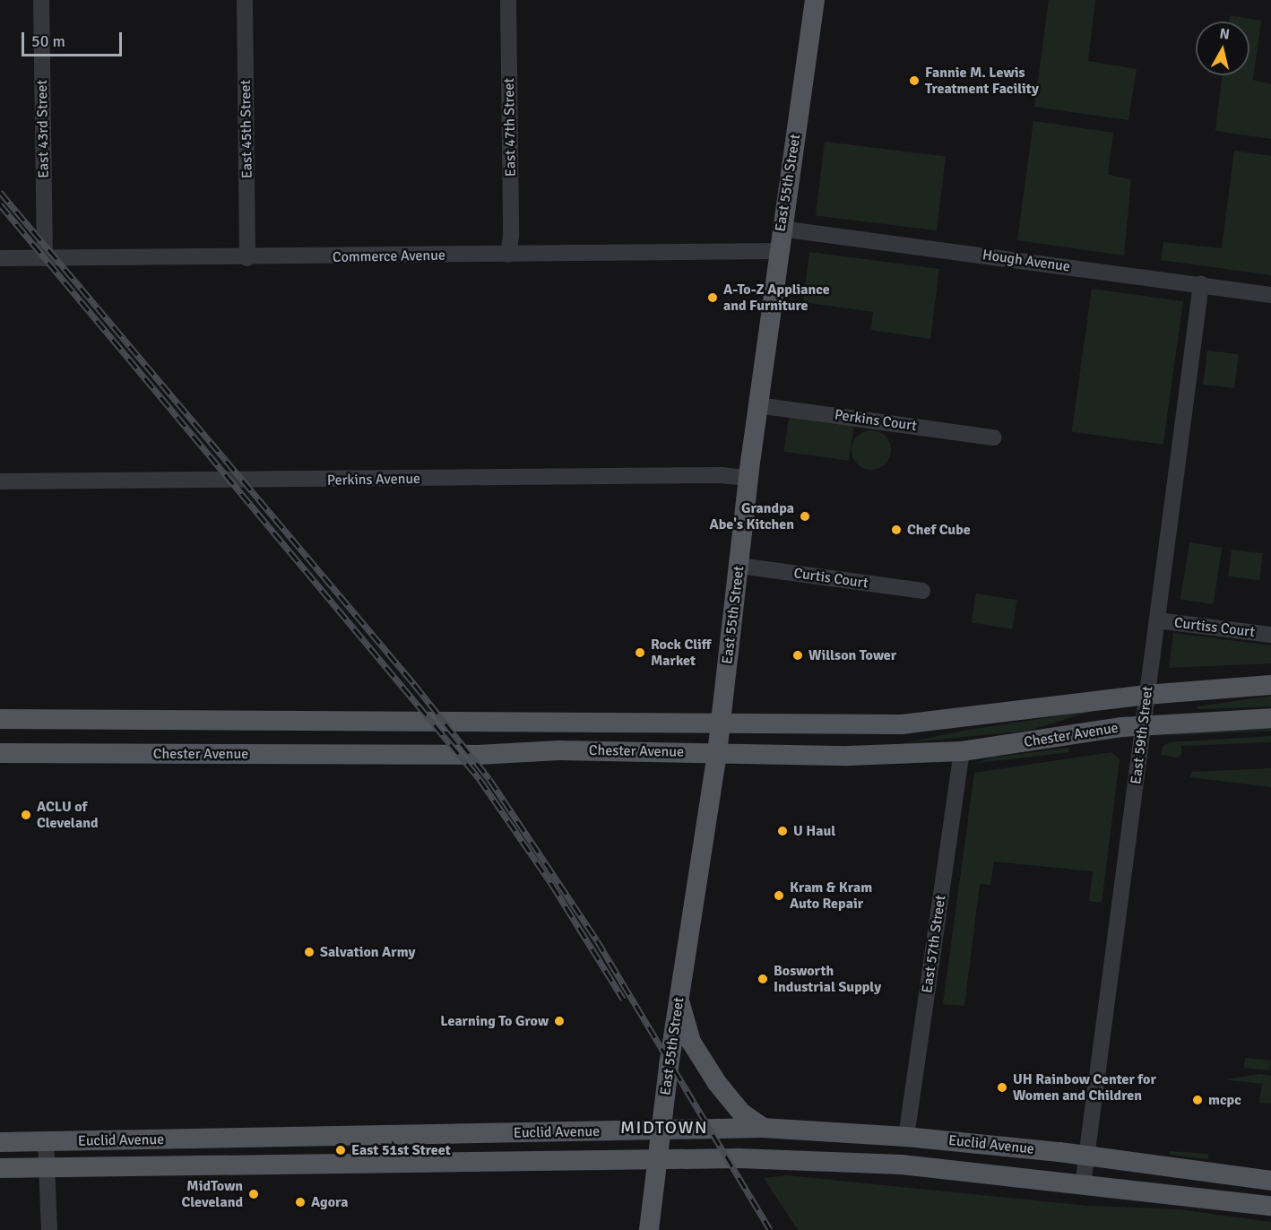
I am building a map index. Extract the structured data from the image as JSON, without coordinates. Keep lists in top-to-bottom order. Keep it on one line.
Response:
{"streets":{"main road":["East 55th Street","Chester Avenue","Euclid Avenue"],"street":["East 47th Street","East 43rd Street","East 45th Street","Commerce Avenue","Hough Avenue","Perkins Court","Perkins Avenue","Curtis Court","Curtiss Court","East 59th Street","East 57th Street"]},"crossings":[["East 47th Street","Commerce Avenue"],["East 43rd Street","Commerce Avenue"],["East 45th Street","Commerce Avenue"],["East 55th Street","Commerce Avenue"],["East 55th Street","Hough Avenue"],["East 55th Street","Perkins Court"],["East 55th Street","Perkins Avenue"],["East 55th Street","Curtis Court"],["East 55th Street","Chester Avenue"],["East 55th Street","Euclid Avenue"],["Hough Avenue","East 59th Street"],["Curtiss Court","East 59th Street"],["Chester Avenue","East 59th Street"],["Chester Avenue","East 57th Street"],["East 59th Street","Euclid Avenue"],["East 57th Street","Euclid Avenue"]],"districts":["MIDTOWN"],"places":["Fannie M. Lewis Treatment Facility","A-To-Z Appliance and Furniture","Grandpa Abe's Kitchen","Chef Cube","Rock Cliff Market","Willson Tower","ACLU of Cleveland","U Haul","Kram & Kram Auto Repair","Salvation Army","Bosworth Industrial Supply","Learning To Grow","UH Rainbow Center for Women and Children","mcpc","East 51st Street","MidTown Cleveland","Agora"],"scale_bar":"50 m","north":"top"}
